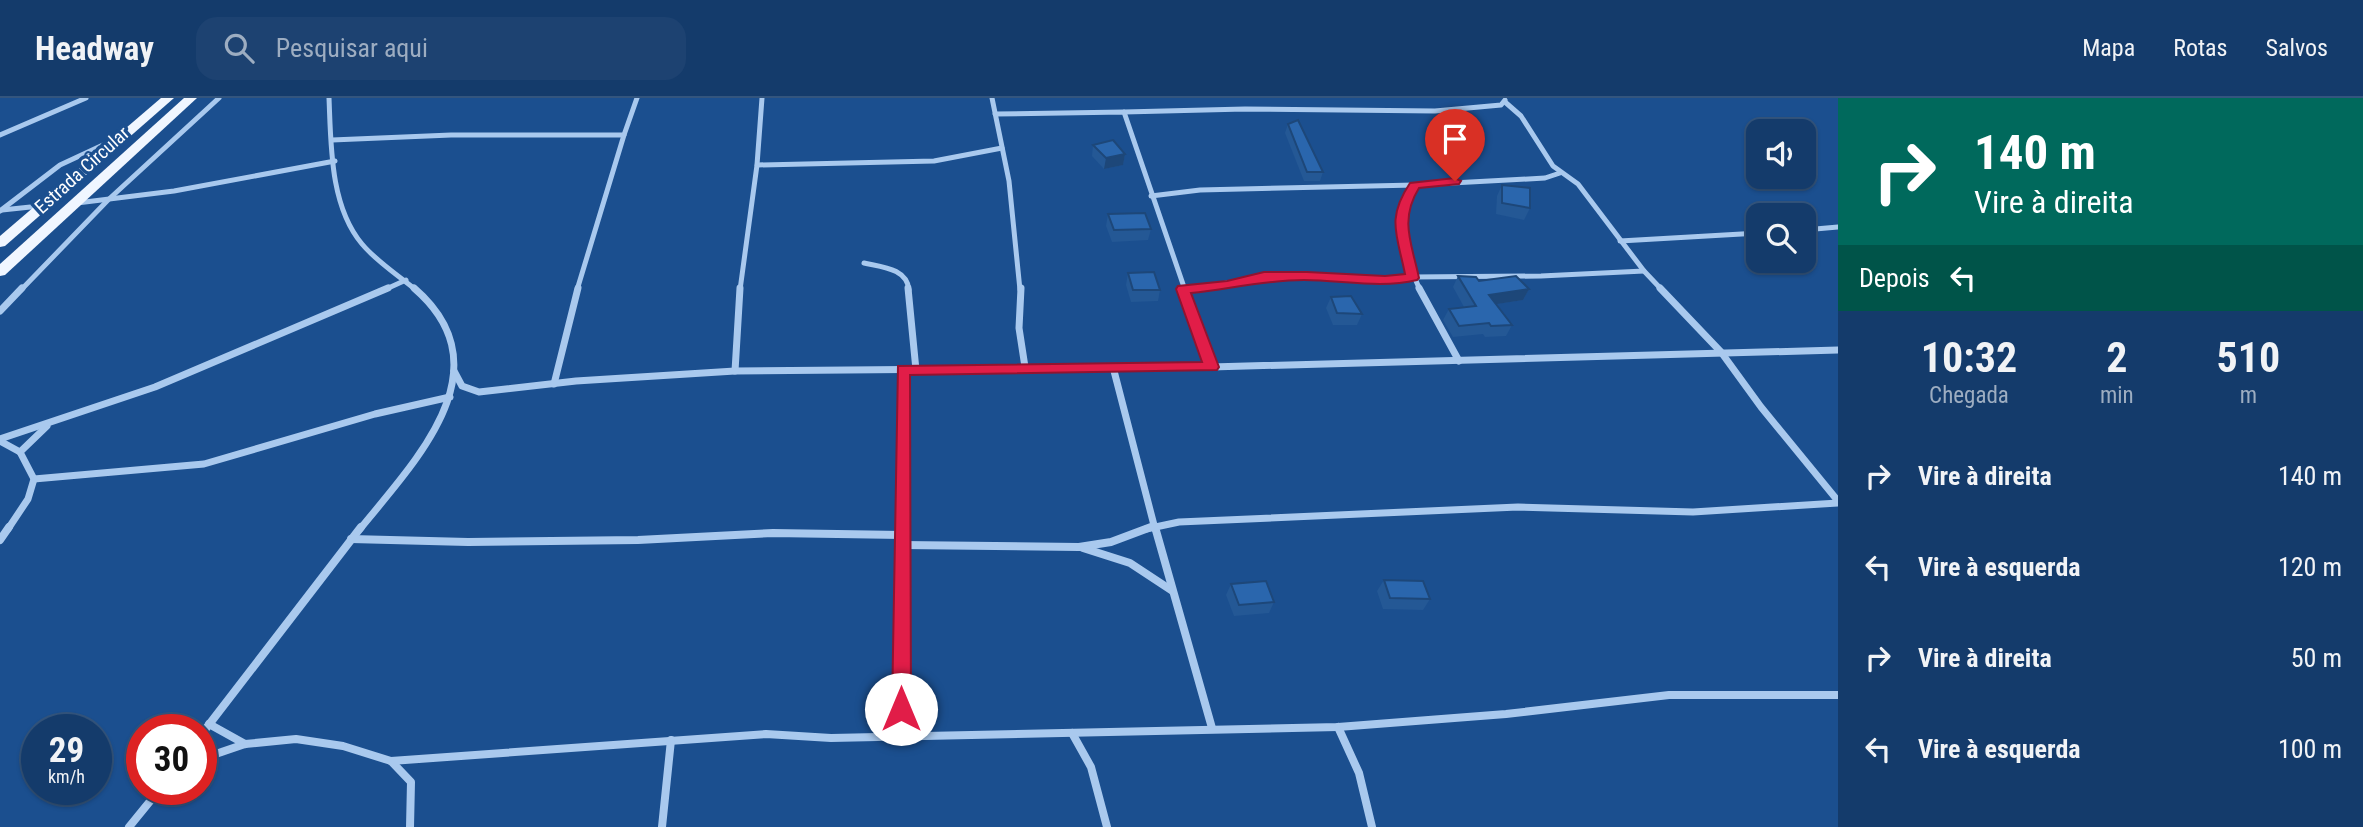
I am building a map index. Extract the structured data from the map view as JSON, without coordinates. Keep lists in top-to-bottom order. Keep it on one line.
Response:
{"streets":{"main road":["Estrada Circular"]},"page":{"header":"Headway","search":"Pesquisar aqui","nav":["Mapa","Rotas","Salvos"],"turn":["140 m","Vire à direita"],"then":"Depois","eta":["10:32","Chegada","2","min","510","m"],"list":[{"name":"Vire à direita","value":"140 m"},{"name":"Vire à esquerda","value":"120 m"},{"name":"Vire à direita","value":"50 m"},{"name":"Vire à esquerda","value":"100 m"}],"speed":"29 km/h","limit":"30"}}
